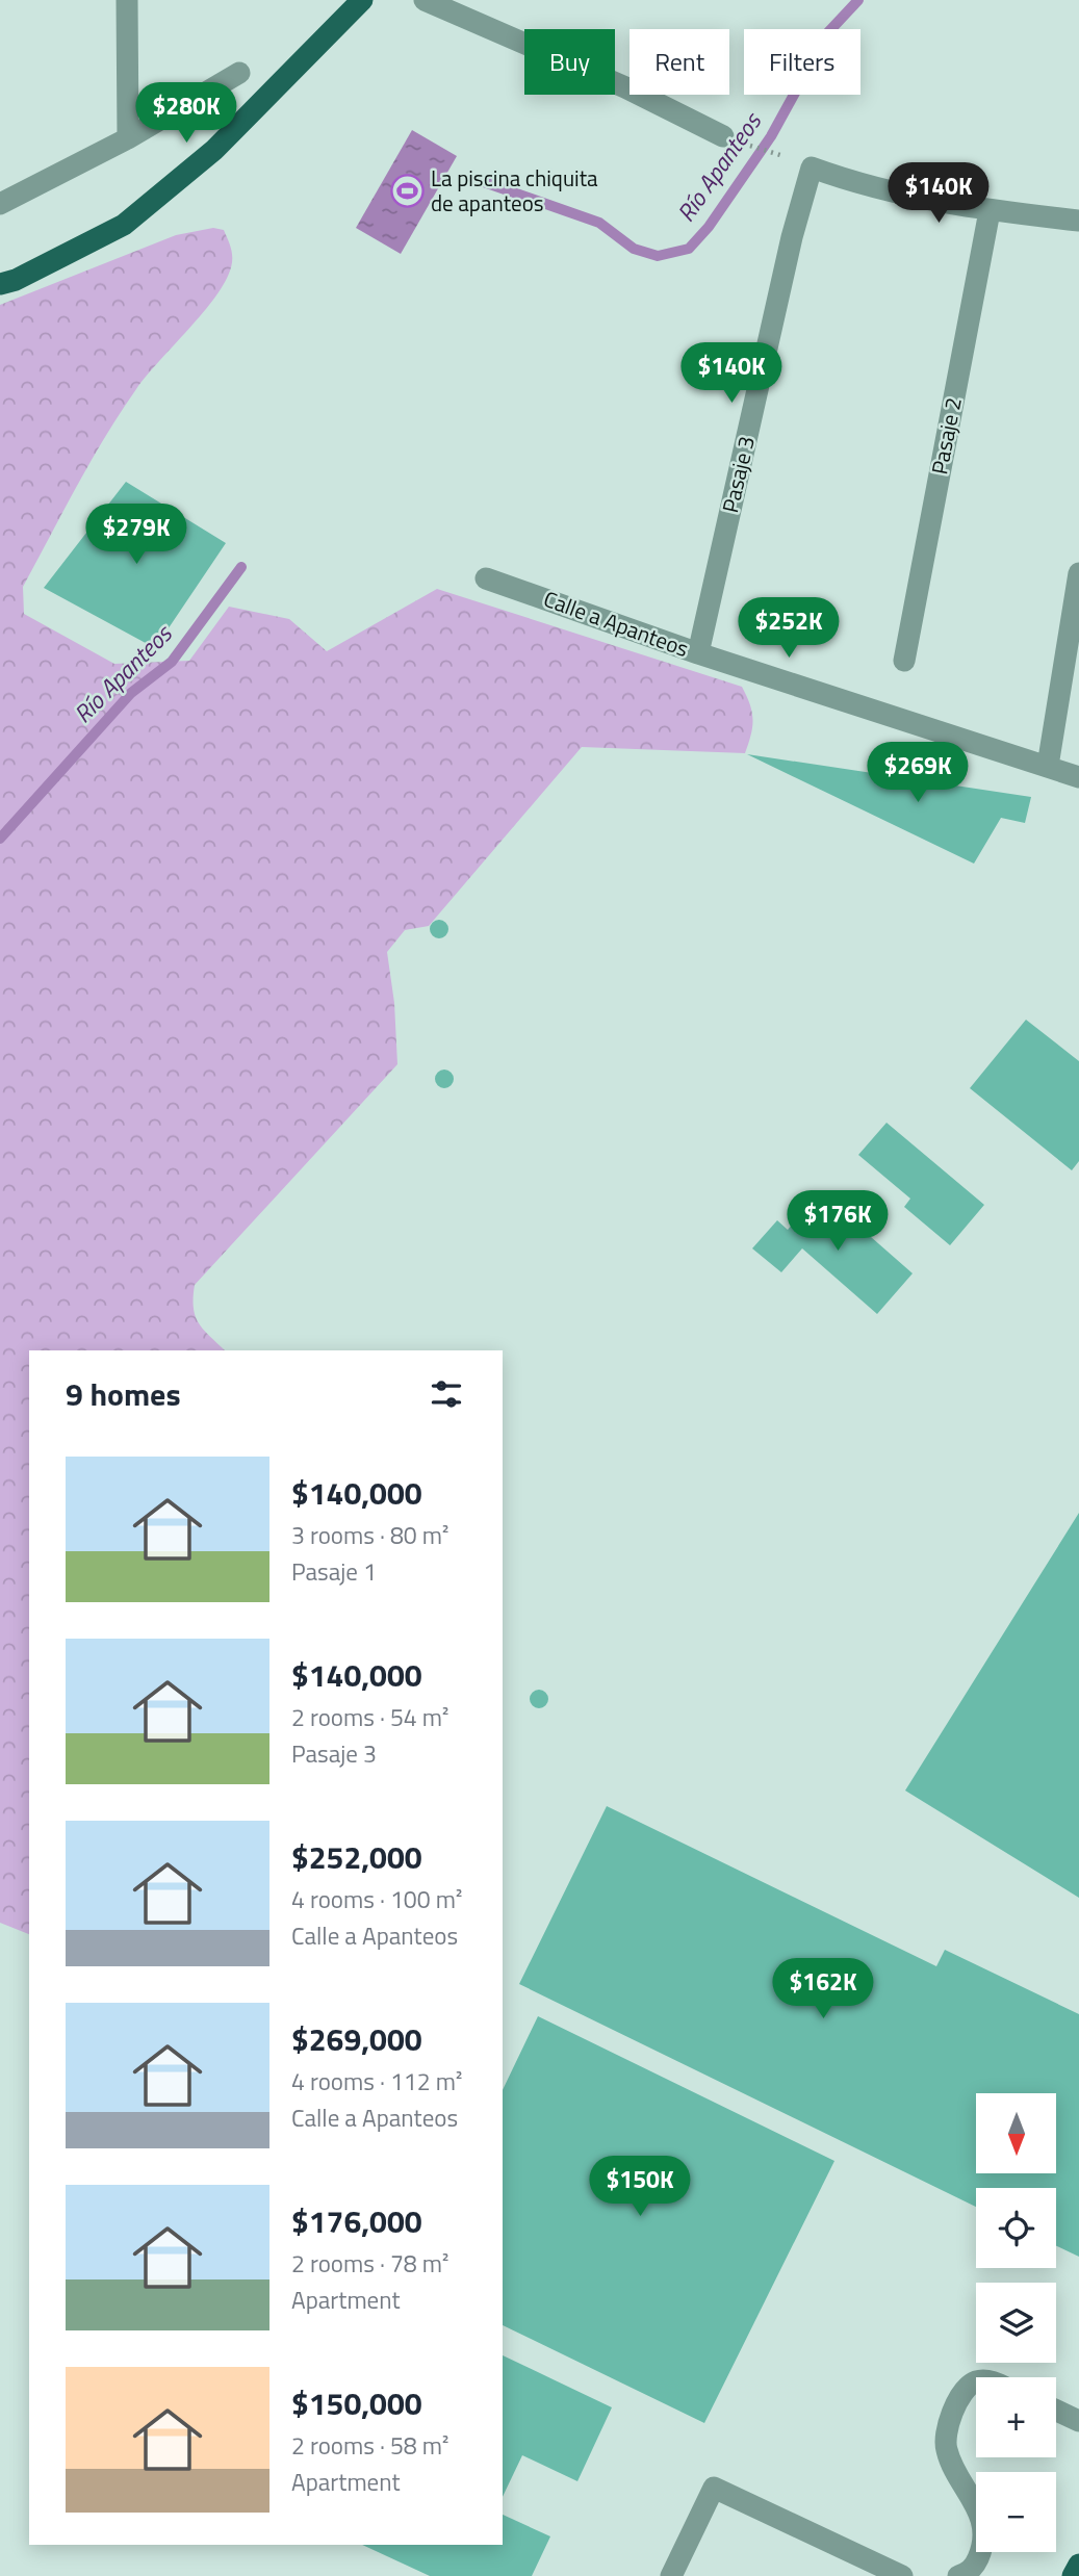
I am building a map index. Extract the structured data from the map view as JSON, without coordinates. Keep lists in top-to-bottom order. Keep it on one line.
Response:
{"streets":{"street":["Pasaje 2","Pasaje 3","Calle a Apanteos"]},"crossings":[["Pasaje 2","Pasaje 3"],["Pasaje 3","Calle a Apanteos"]],"water":["Río Apanteos"],"places":{"sports":["La piscina chiquita de apanteos"]},"north":"bottom","page":{"chip":["Buy","Rent","Filters"],"price":["$280K","$140K","$140K","$279K","$252K","$269K","$176K","$162K","$150K"],"heading":"9 homes","list":[{"name":"$140,000","note":"3 rooms · 80 m² · Pasaje 1"},{"name":"$140,000","note":"2 rooms · 54 m² · Pasaje 3"},{"name":"$252,000","note":"4 rooms · 100 m² · Calle a Apanteos"},{"name":"$269,000","note":"4 rooms · 112 m² · Calle a Apanteos"},{"name":"$176,000","note":"2 rooms · 78 m² · Apartment"},{"name":"$150,000","note":"2 rooms · 58 m² · Apartment"}],"map_buttons":["+","−"]}}
